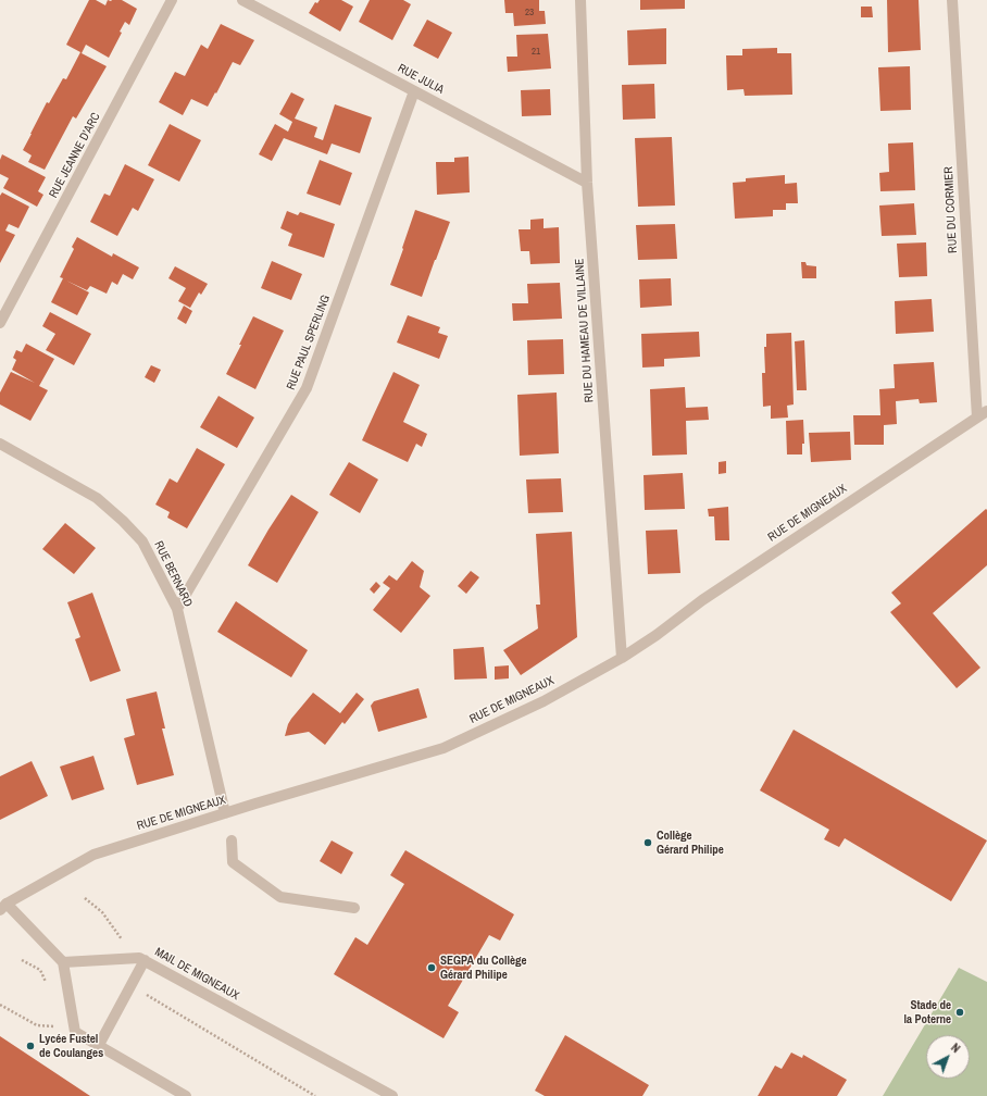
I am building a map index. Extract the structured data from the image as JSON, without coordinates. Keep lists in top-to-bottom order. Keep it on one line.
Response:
{"streets":{"street":["RUE JULIA","RUE JEANNE D'ARC","RUE DU CORMIER","RUE DU HAMEAU DE VILLAINE","RUE PAUL SPERLING","RUE DE MIGNEAUX","RUE BERNARD","MAIL DE MIGNEAUX"]},"crossings":[["RUE JULIA","RUE DU HAMEAU DE VILLAINE"],["RUE JULIA","RUE PAUL SPERLING"],["RUE DU CORMIER","RUE DE MIGNEAUX"],["RUE DU HAMEAU DE VILLAINE","RUE DE MIGNEAUX"],["RUE PAUL SPERLING","RUE BERNARD"],["RUE DE MIGNEAUX","RUE BERNARD"]],"places":["Collège Gérard Philipe","SEGPA du Collège Gérard Philipe","Stade de la Poterne","Lycée Fustel de Coulanges"],"house_numbers":["23","21"],"north":"top right"}
